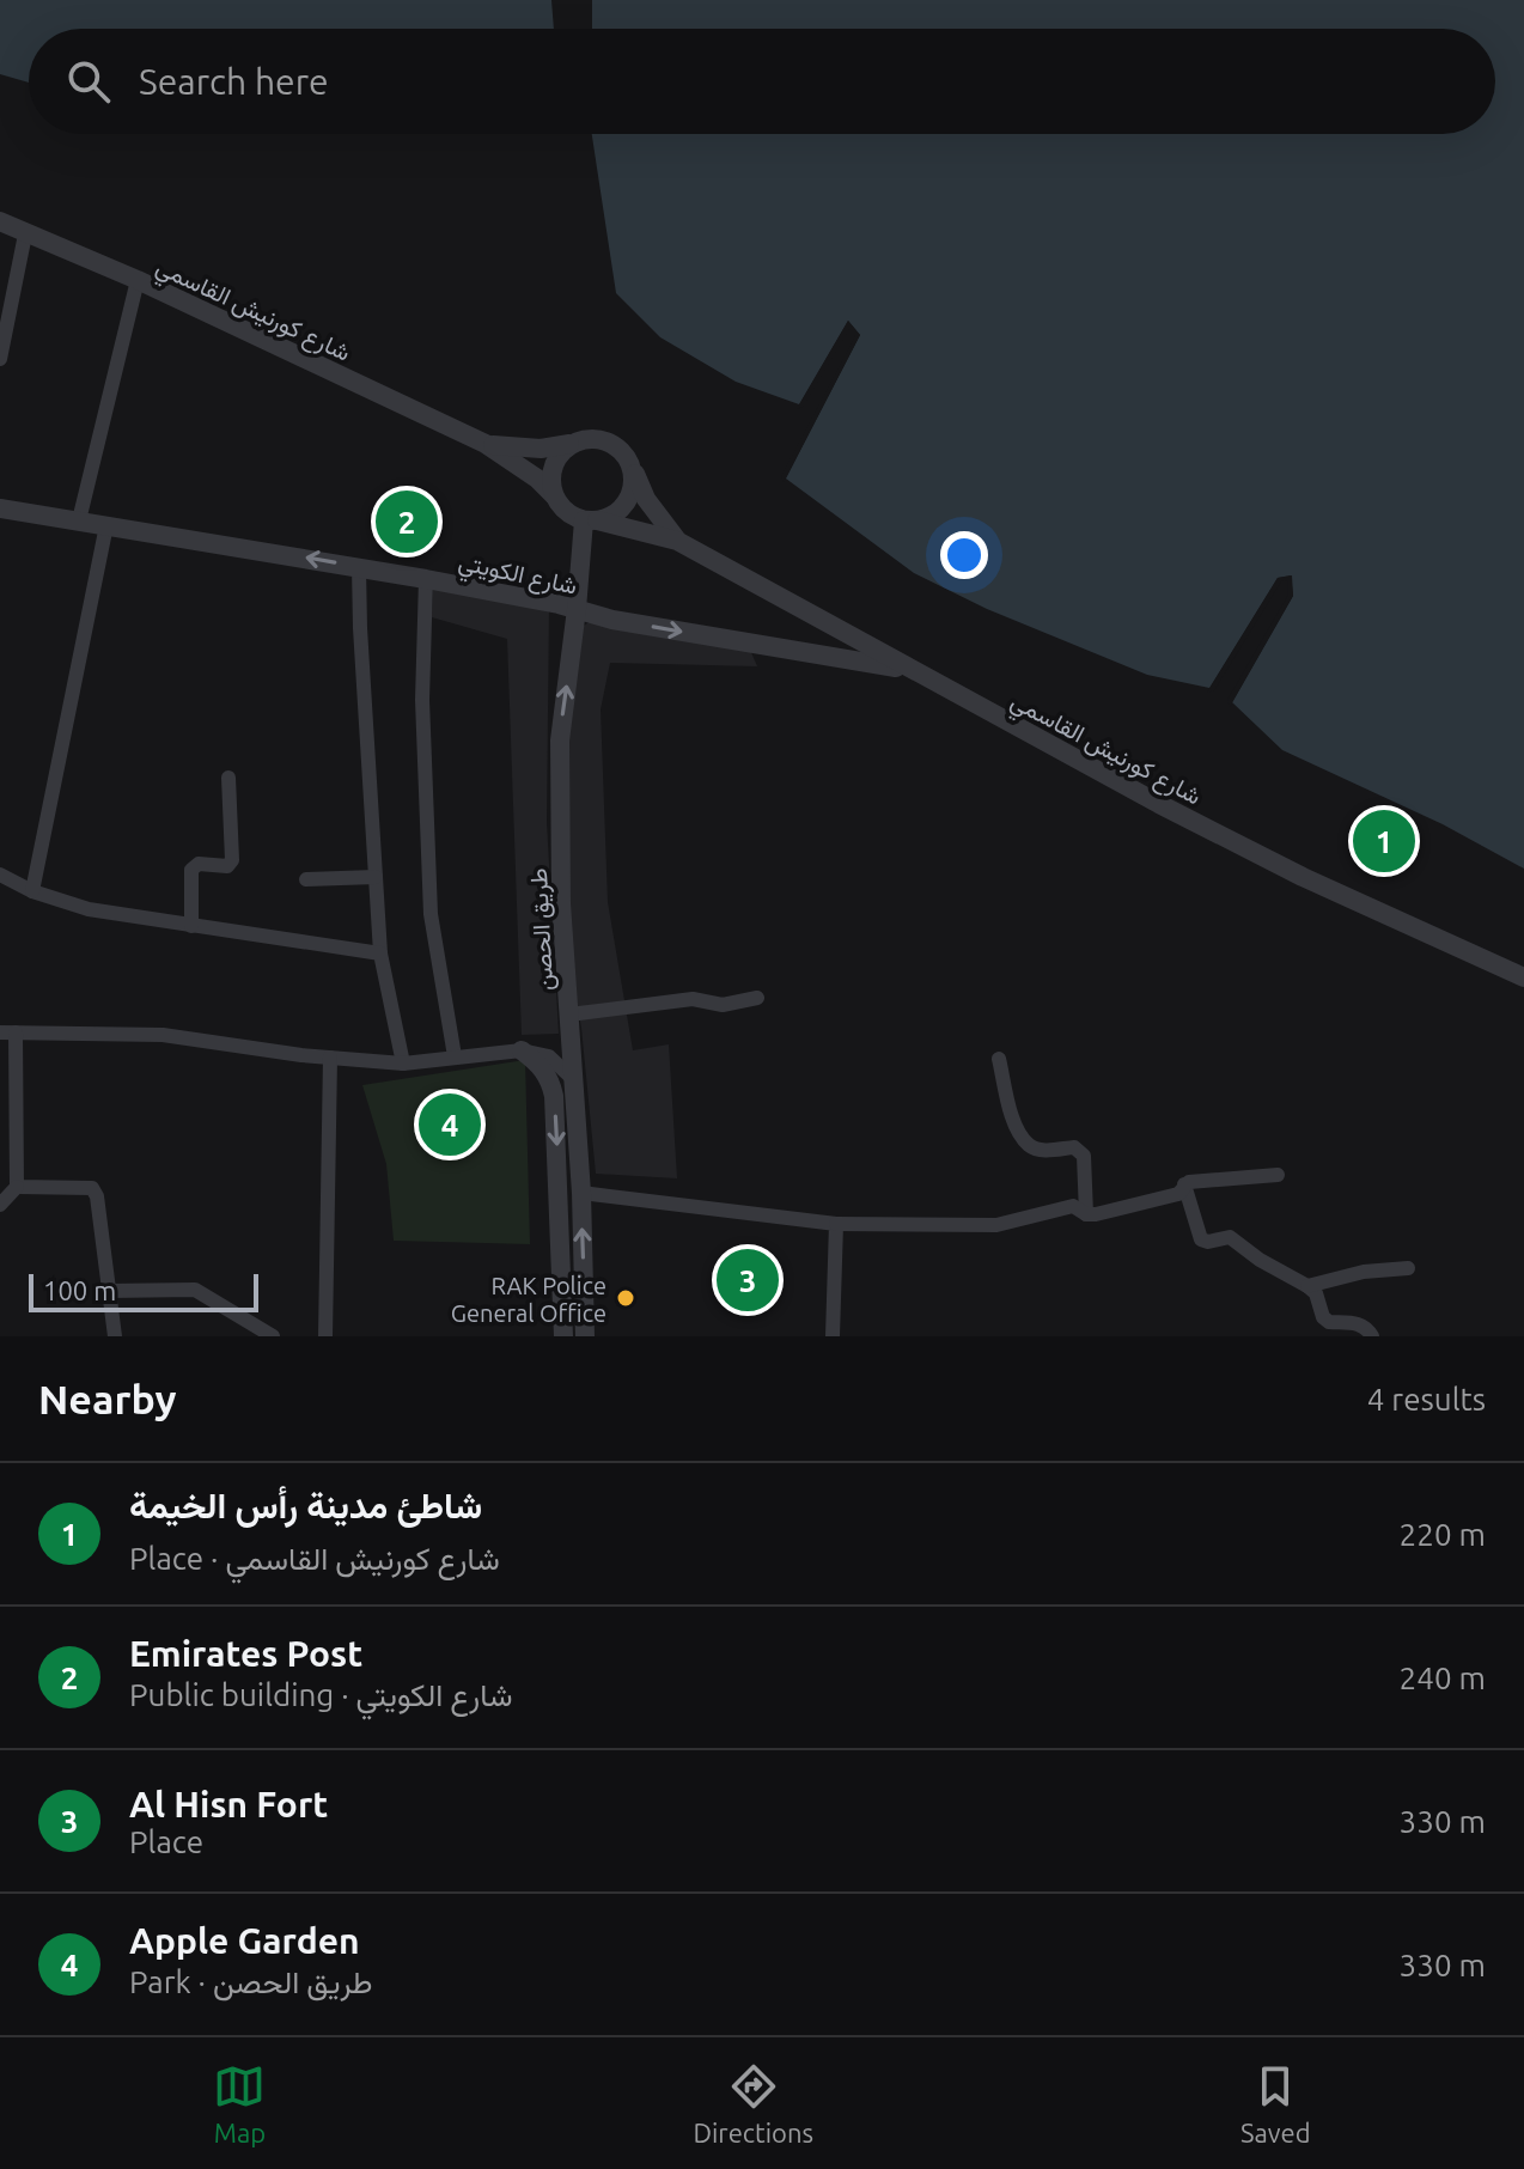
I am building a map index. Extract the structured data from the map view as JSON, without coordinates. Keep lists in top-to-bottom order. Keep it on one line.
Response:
{"streets":{"street":["شارع كورنيش القاسمي","شارع الكويتي","طريق الحصن"]},"crossings":[["شارع كورنيش القاسمي","شارع الكويتي"],["شارع كورنيش القاسمي","طريق الحصن"],["شارع الكويتي","طريق الحصن"]],"places":["RAK Police General Office"],"scale_bar":"100 m","page":{"search":"Search here","pins":["2","1","4","3"],"scale":"100 m","heading":["Nearby","4 results"],"list":[{"mark":"1","name":"شاطئ مدينة رأس الخيمة","note":"Place · شارع كورنيش القاسمي","value":"220 m"},{"mark":"2","name":"Emirates Post","note":"Public building · شارع الكويتي","value":"240 m"},{"mark":"3","name":"Al Hisn Fort","note":"Place","value":"330 m"},{"mark":"4","name":"Apple Garden","note":"Park · طريق الحصن","value":"330 m"}],"nav":["Map","Directions","Saved"]}}
